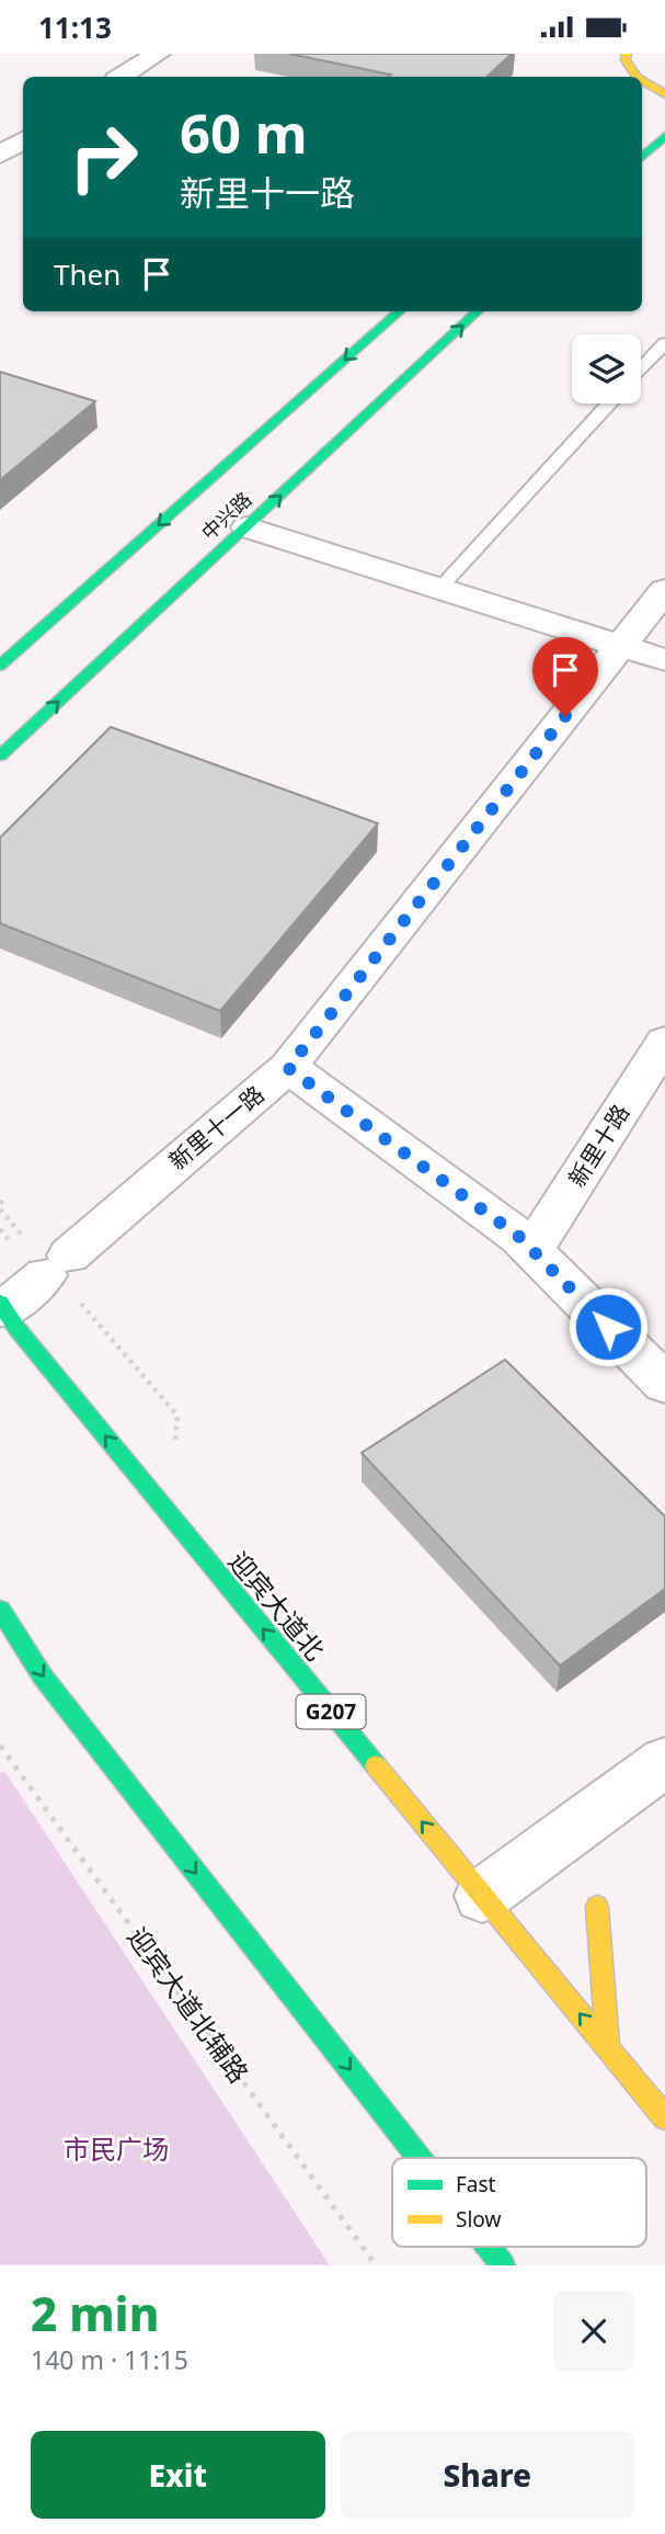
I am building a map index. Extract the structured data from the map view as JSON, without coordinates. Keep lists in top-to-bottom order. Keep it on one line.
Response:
{"streets":{"main road":["中兴路","迎宾大道北","G207"],"street":["新里十一路","新里十路"],"path":["迎宾大道北辅路"]},"crossings":[["新里十一路","迎宾大道北"]],"one_way":["迎宾大道北"],"parks":["市民广场"],"legend":["Fast","Slow"],"page":{"status":"11:13","turn":["60 m","新里十一路"],"then":"Then","heading":["2 min","140 m · 11:15"],"buttons":["Exit","Share"]}}
